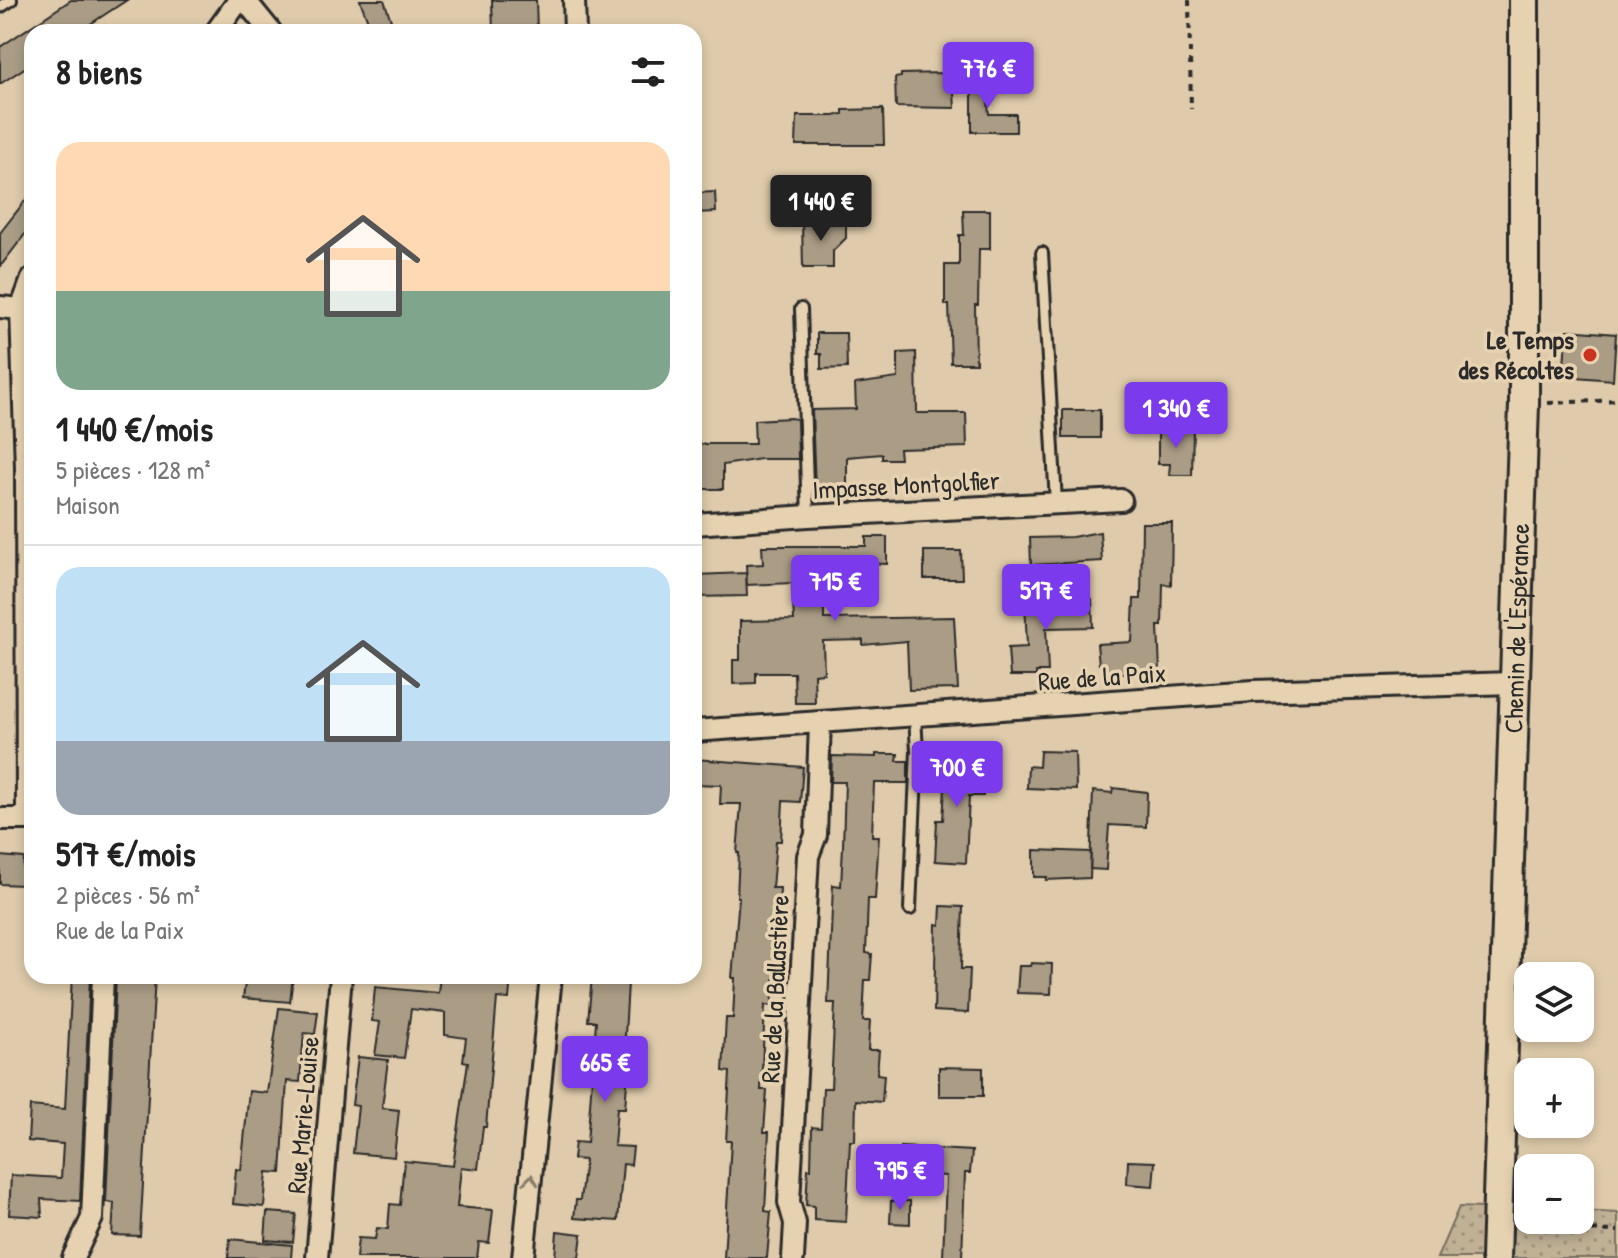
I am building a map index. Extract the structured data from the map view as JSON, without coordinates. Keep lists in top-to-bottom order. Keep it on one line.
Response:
{"streets":{"street":["Impasse Montgolfier","Chemin de l'Espérance","Rue de la Paix","Rue de la Ballastière","Rue Marie-Louise"]},"crossings":[["Chemin de l'Espérance","Rue de la Paix"],["Rue de la Paix","Rue de la Ballastière"]],"places":["Le Temps des Récoltes"],"page":{"heading":"8 biens","price":["776 €","1 440 €","1 340 €","715 €","517 €","700 €","665 €","795 €"],"list":[{"name":"1 440 €/mois","note":"5 pièces · 128 m² · Maison"},{"name":"517 €/mois","note":"2 pièces · 56 m² · Rue de la Paix"}],"map_buttons":["+","−"]}}
